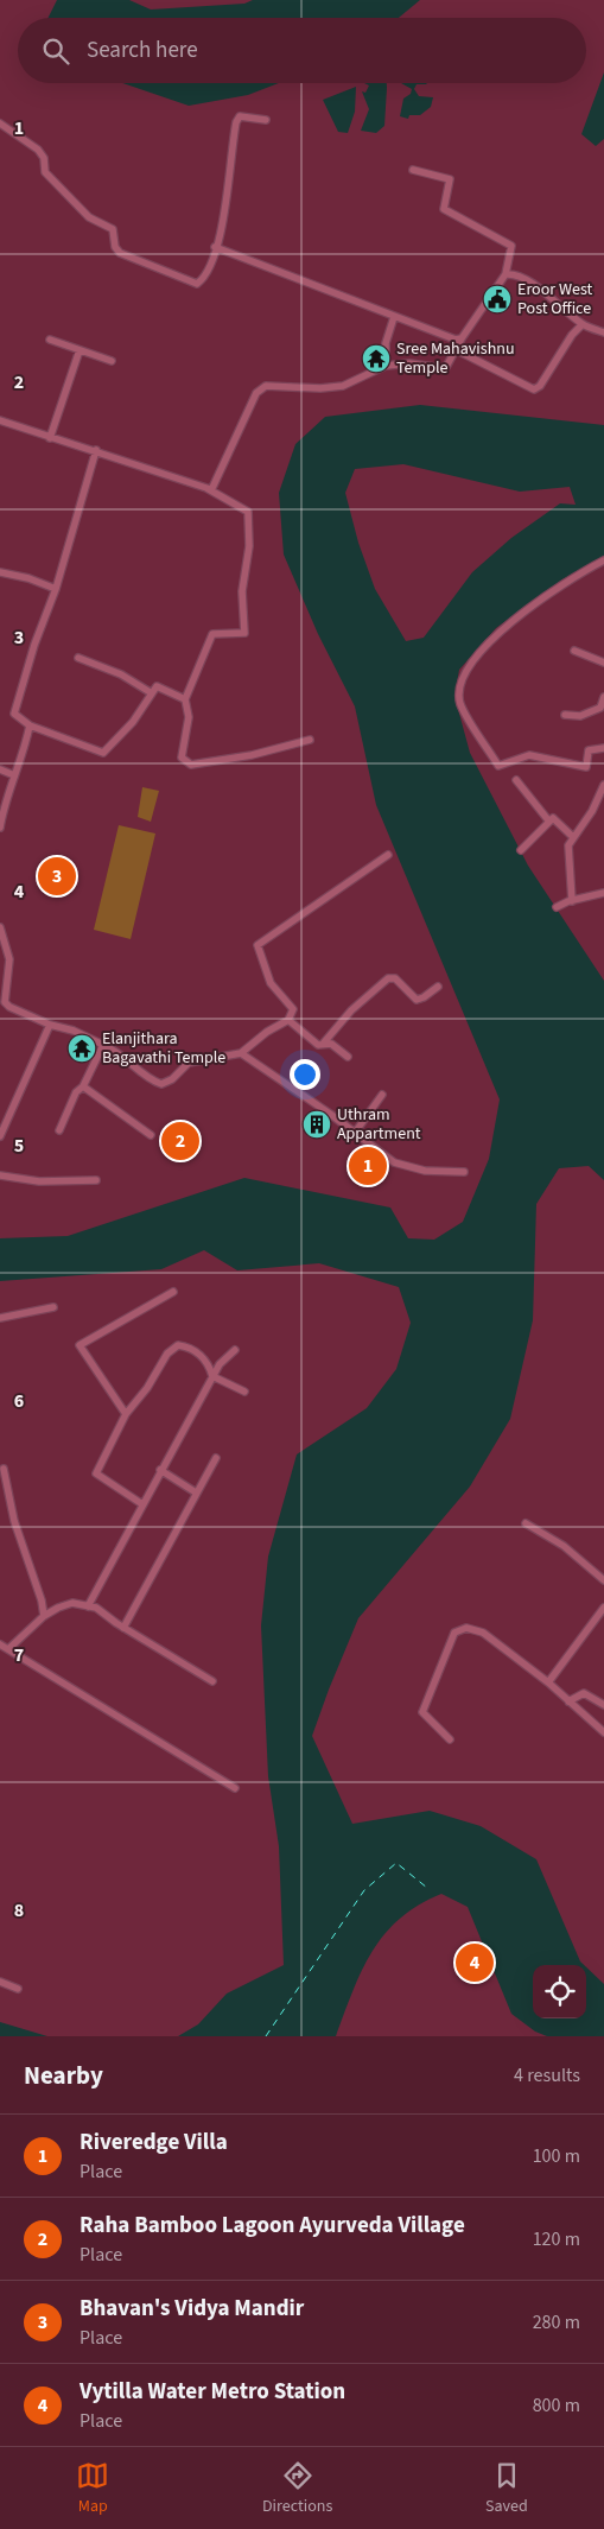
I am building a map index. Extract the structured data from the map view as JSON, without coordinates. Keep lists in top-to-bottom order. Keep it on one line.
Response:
{"places":{"public building":["Eroor West Post Office"],"temple":["Sree Mahavishnu Temple","Elanjithara Bagavathi Temple"],"building":["Uthram Appartment"]},"page":{"search":"Search here","pins":["3","2","1","4"],"heading":["Nearby","4 results"],"list":[{"mark":"1","name":"Riveredge Villa","note":"Place","value":"100 m"},{"mark":"2","name":"Raha Bamboo Lagoon Ayurveda Village","note":"Place","value":"120 m"},{"mark":"3","name":"Bhavan's Vidya Mandir","note":"Place","value":"280 m"},{"mark":"4","name":"Vytilla Water Metro Station","note":"Place","value":"800 m"}],"nav":["Map","Directions","Saved"]},"grid":{"rows":["1","2","3","4","5","6","7","8"]}}
